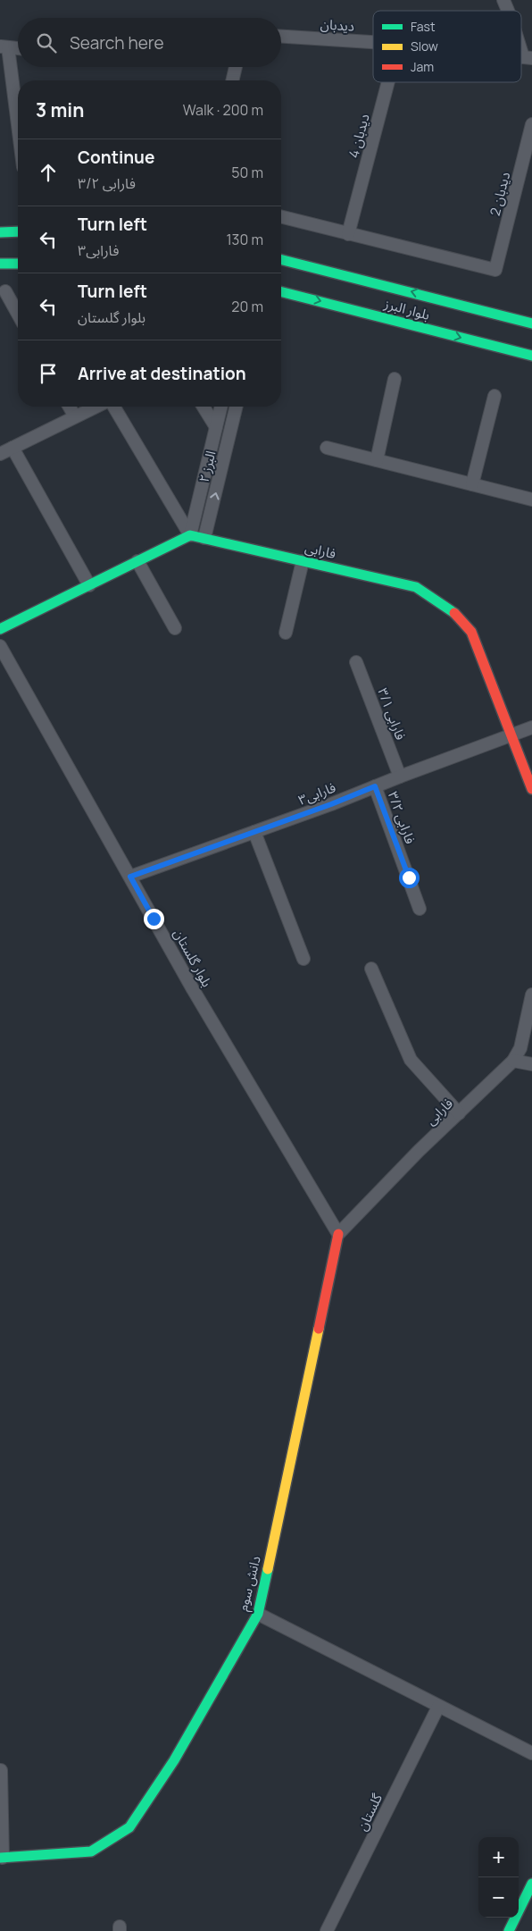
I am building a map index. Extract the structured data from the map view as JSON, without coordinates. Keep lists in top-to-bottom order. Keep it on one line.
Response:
{"streets":{"street":["دیدبان","دیدبان 4","دیدبان 2","بلوار البرز","البرز ۲","فارابی","فارابی ۳/۱","فارابی۳","فارابی ۳/۲","بلوار گلستان","دانش سوم","گلستان"]},"crossings":[["دیدبان 4","دیدبان 2"],["البرز ۲","فارابی"],["فارابی","فارابی۳"],["فارابی","بلوار گلستان"],["فارابی","دانش سوم"],["فارابی ۳/۱","فارابی۳"],["فارابی۳","فارابی ۳/۲"],["فارابی۳","بلوار گلستان"],["بلوار گلستان","دانش سوم"]],"legend":["Fast","Slow","Jam"],"page":{"search":"Search here","heading":["3 min","Walk · 200 m"],"list":[["Continue","فارابی ۳/۲","50 m"],["Turn left","فارابی۳","130 m"],["Turn left","بلوار گلستان","20 m"],"Arrive at destination"],"map_buttons":["+","−"]}}
